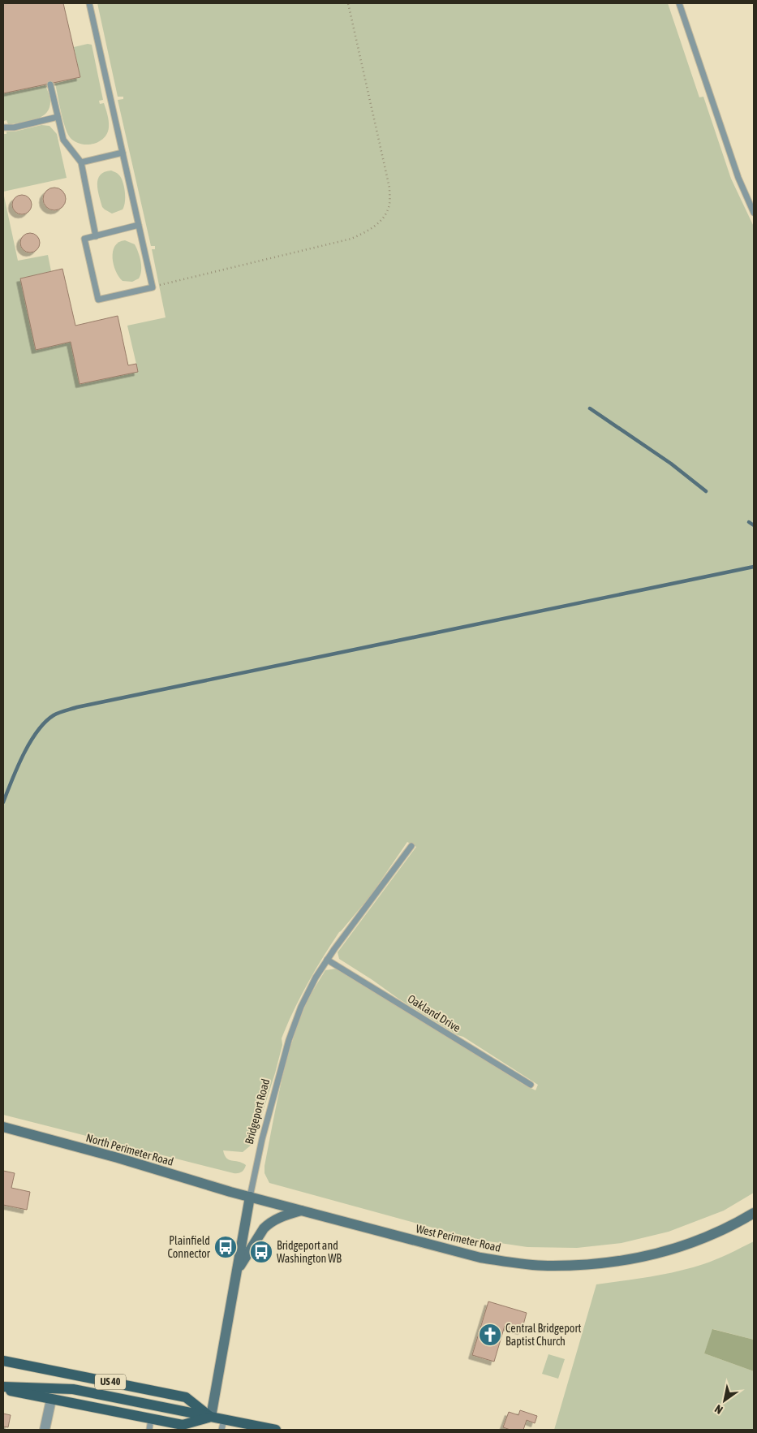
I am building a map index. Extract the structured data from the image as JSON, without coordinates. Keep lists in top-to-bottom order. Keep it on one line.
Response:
{"streets":{"main road":["US 40"],"street":["Bridgeport Road","North Perimeter Road","West Perimeter Road"],"lane":["Oakland Drive"]},"crossings":[["Oakland Drive","Bridgeport Road"],["Bridgeport Road","North Perimeter Road"],["Bridgeport Road","West Perimeter Road"],["Bridgeport Road","US 40"],["North Perimeter Road","West Perimeter Road"]],"places":{"bus stop":["Plainfield Connector","Bridgeport and Washington WB"],"church":["Central Bridgeport Baptist Church"]},"north":"bottom left"}
